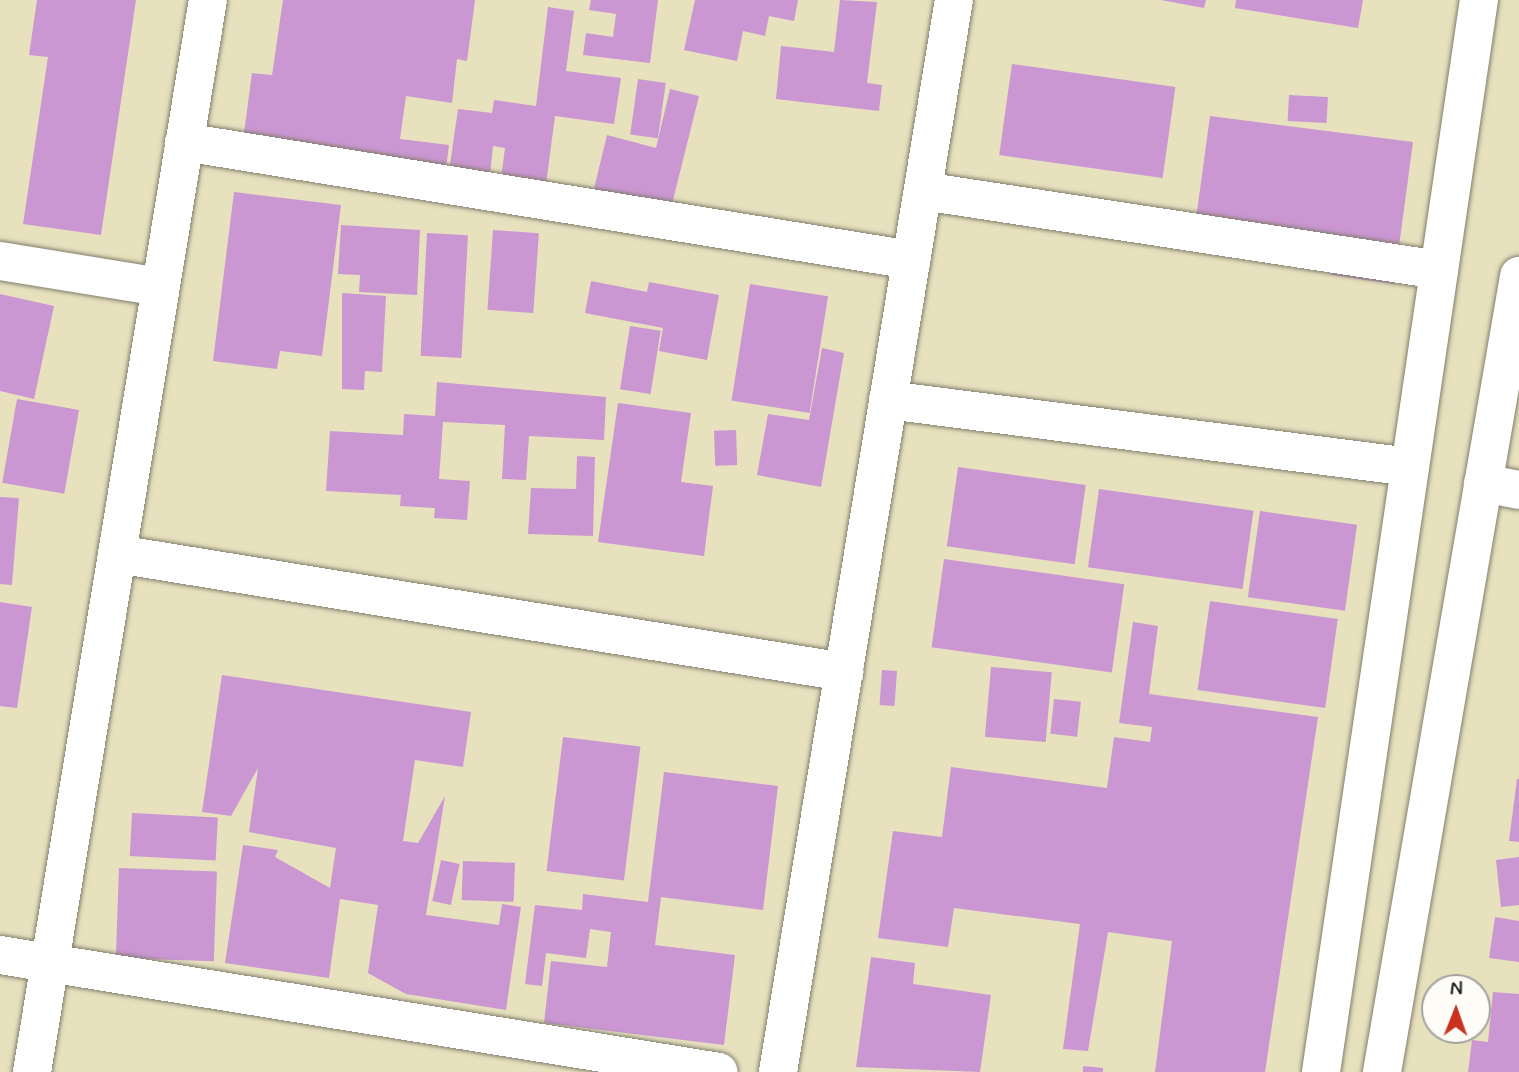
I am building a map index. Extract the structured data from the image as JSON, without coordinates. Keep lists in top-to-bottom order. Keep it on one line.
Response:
{"north":"top"}
